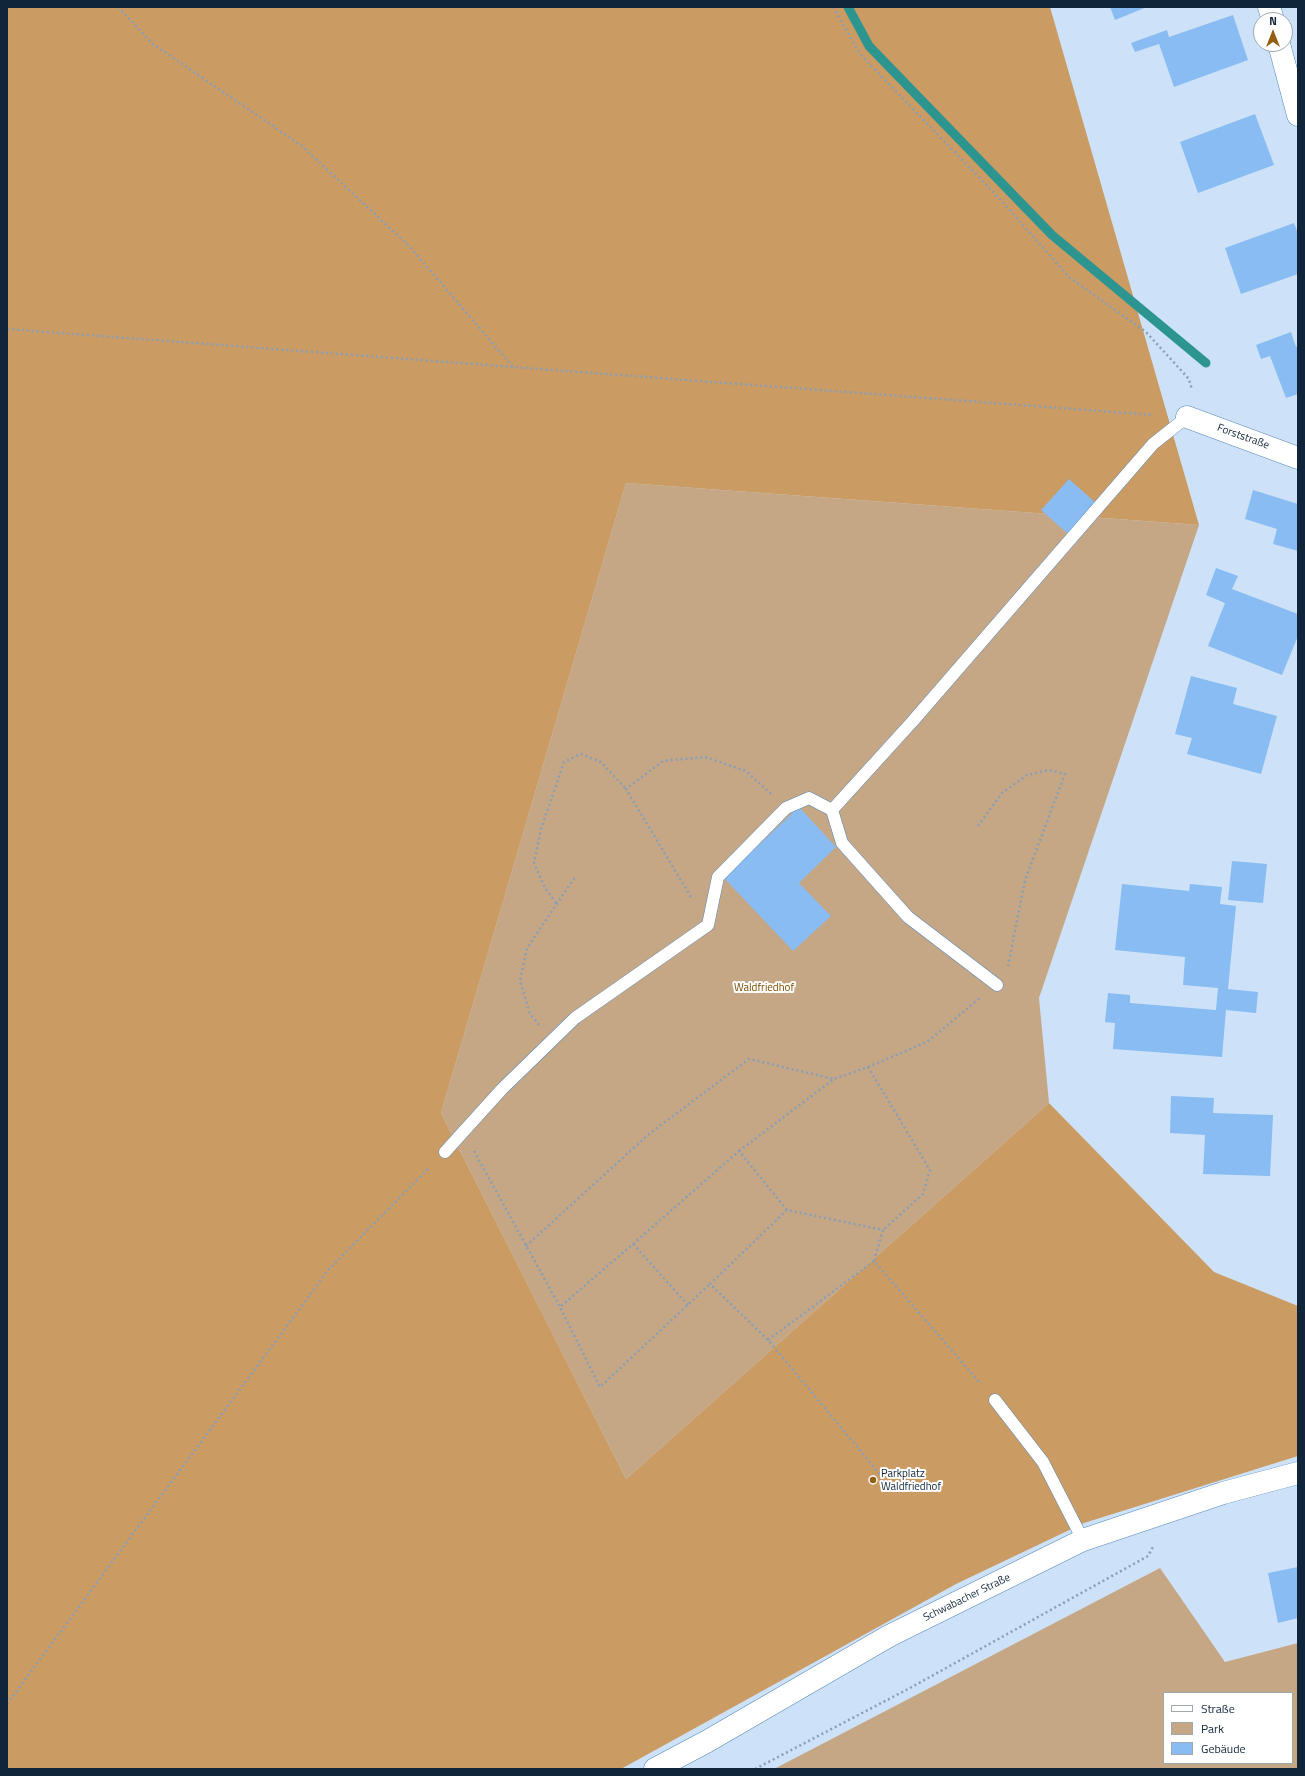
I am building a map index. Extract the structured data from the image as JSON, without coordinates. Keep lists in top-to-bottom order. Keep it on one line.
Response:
{"streets":{"main road":["Forststraße","Schwabacher Straße"]},"parks":["Waldfriedhof"],"places":["Parkplatz Waldfriedhof"],"legend":["Straße","Park","Gebäude"],"north":"top"}
